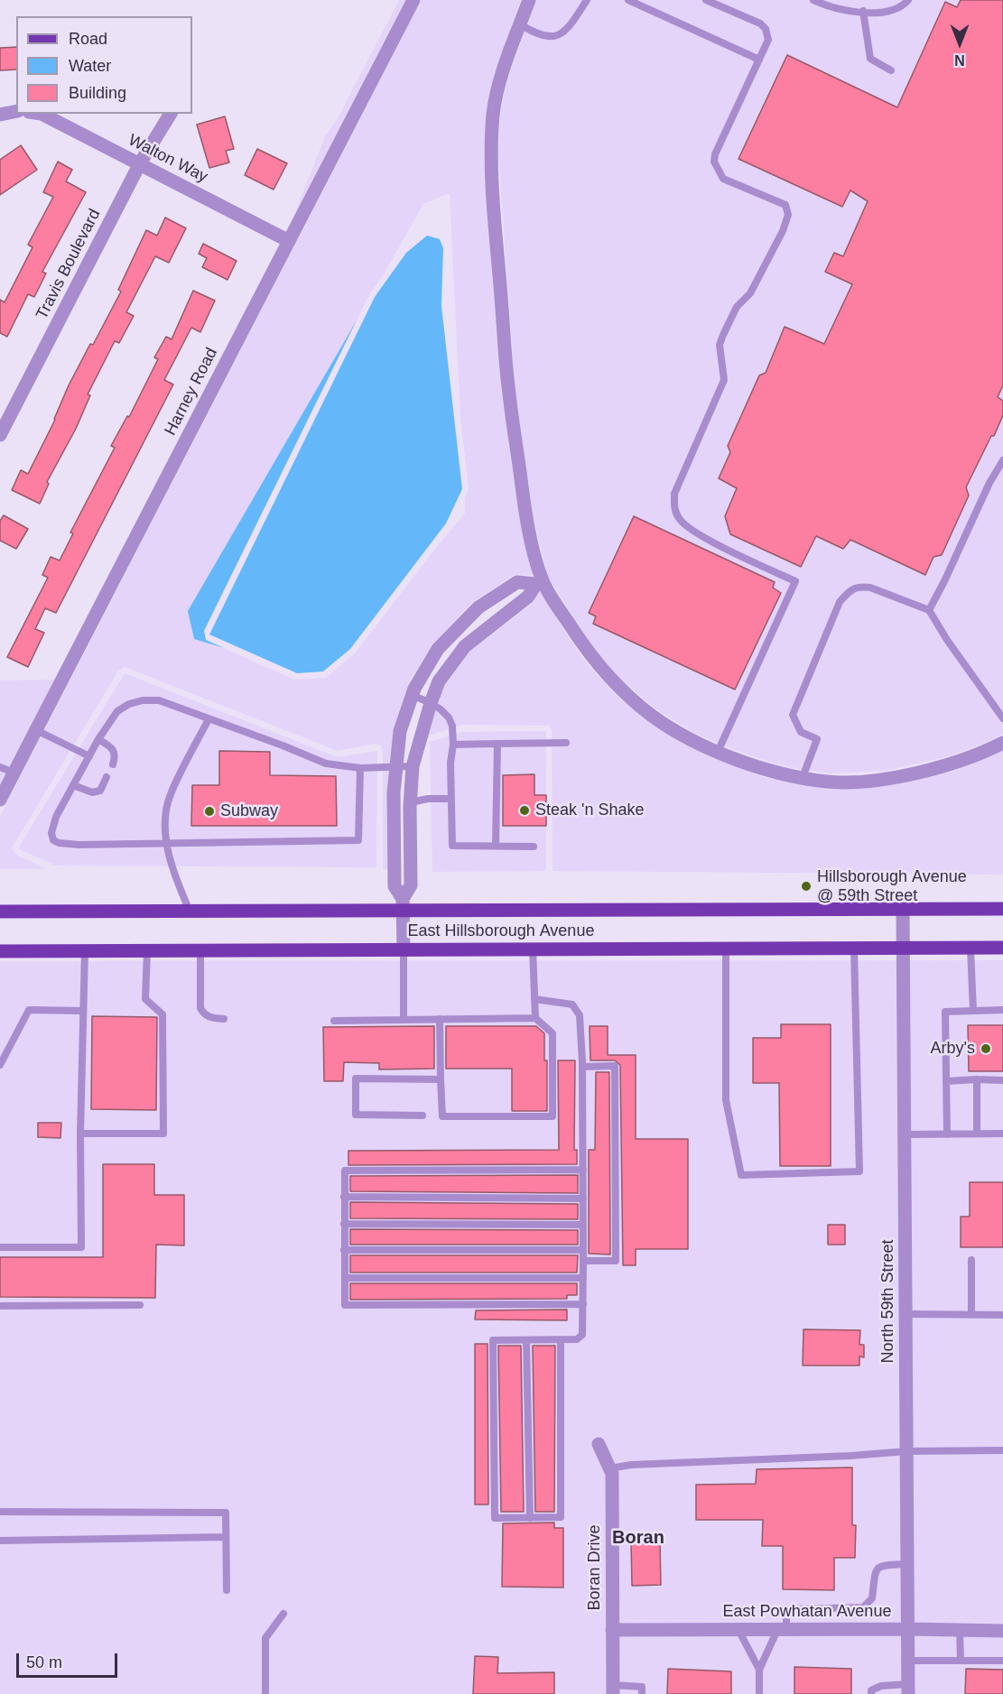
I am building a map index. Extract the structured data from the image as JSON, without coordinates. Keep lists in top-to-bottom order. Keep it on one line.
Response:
{"streets":{"main road":["East Hillsborough Avenue"],"street":["Walton Way","Travis Boulevard","Harney Road","North 59th Street","Boran Drive","East Powhatan Avenue"]},"crossings":[["Walton Way","Travis Boulevard"],["Walton Way","Harney Road"],["East Hillsborough Avenue","North 59th Street"],["North 59th Street","East Powhatan Avenue"],["Boran Drive","East Powhatan Avenue"]],"districts":["Boran"],"places":["Steak 'n Shake","Subway","Hillsborough Avenue @ 59th Street","Arby's"],"legend":["Road","Water","Building"],"scale_bar":"50 m","north":"bottom"}
